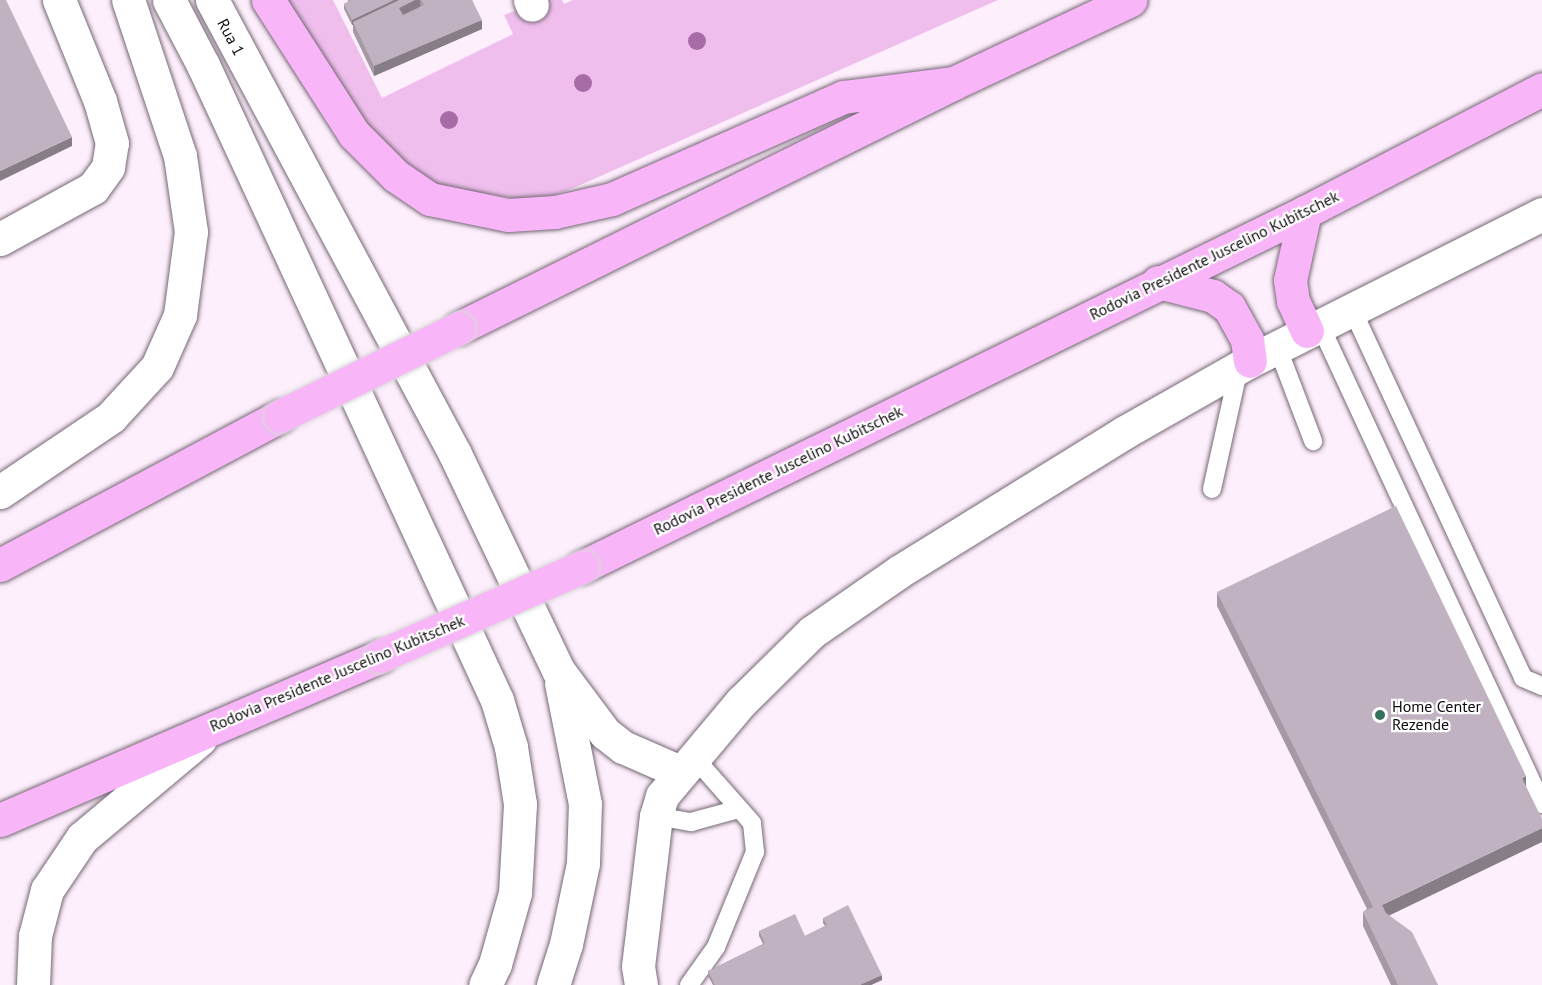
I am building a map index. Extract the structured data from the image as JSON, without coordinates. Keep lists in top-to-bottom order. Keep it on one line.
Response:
{"streets":{"highway":["Rodovia Presidente Juscelino Kubitschek"],"main road":["Rua 1"]},"places":["Home Center Rezende"]}
